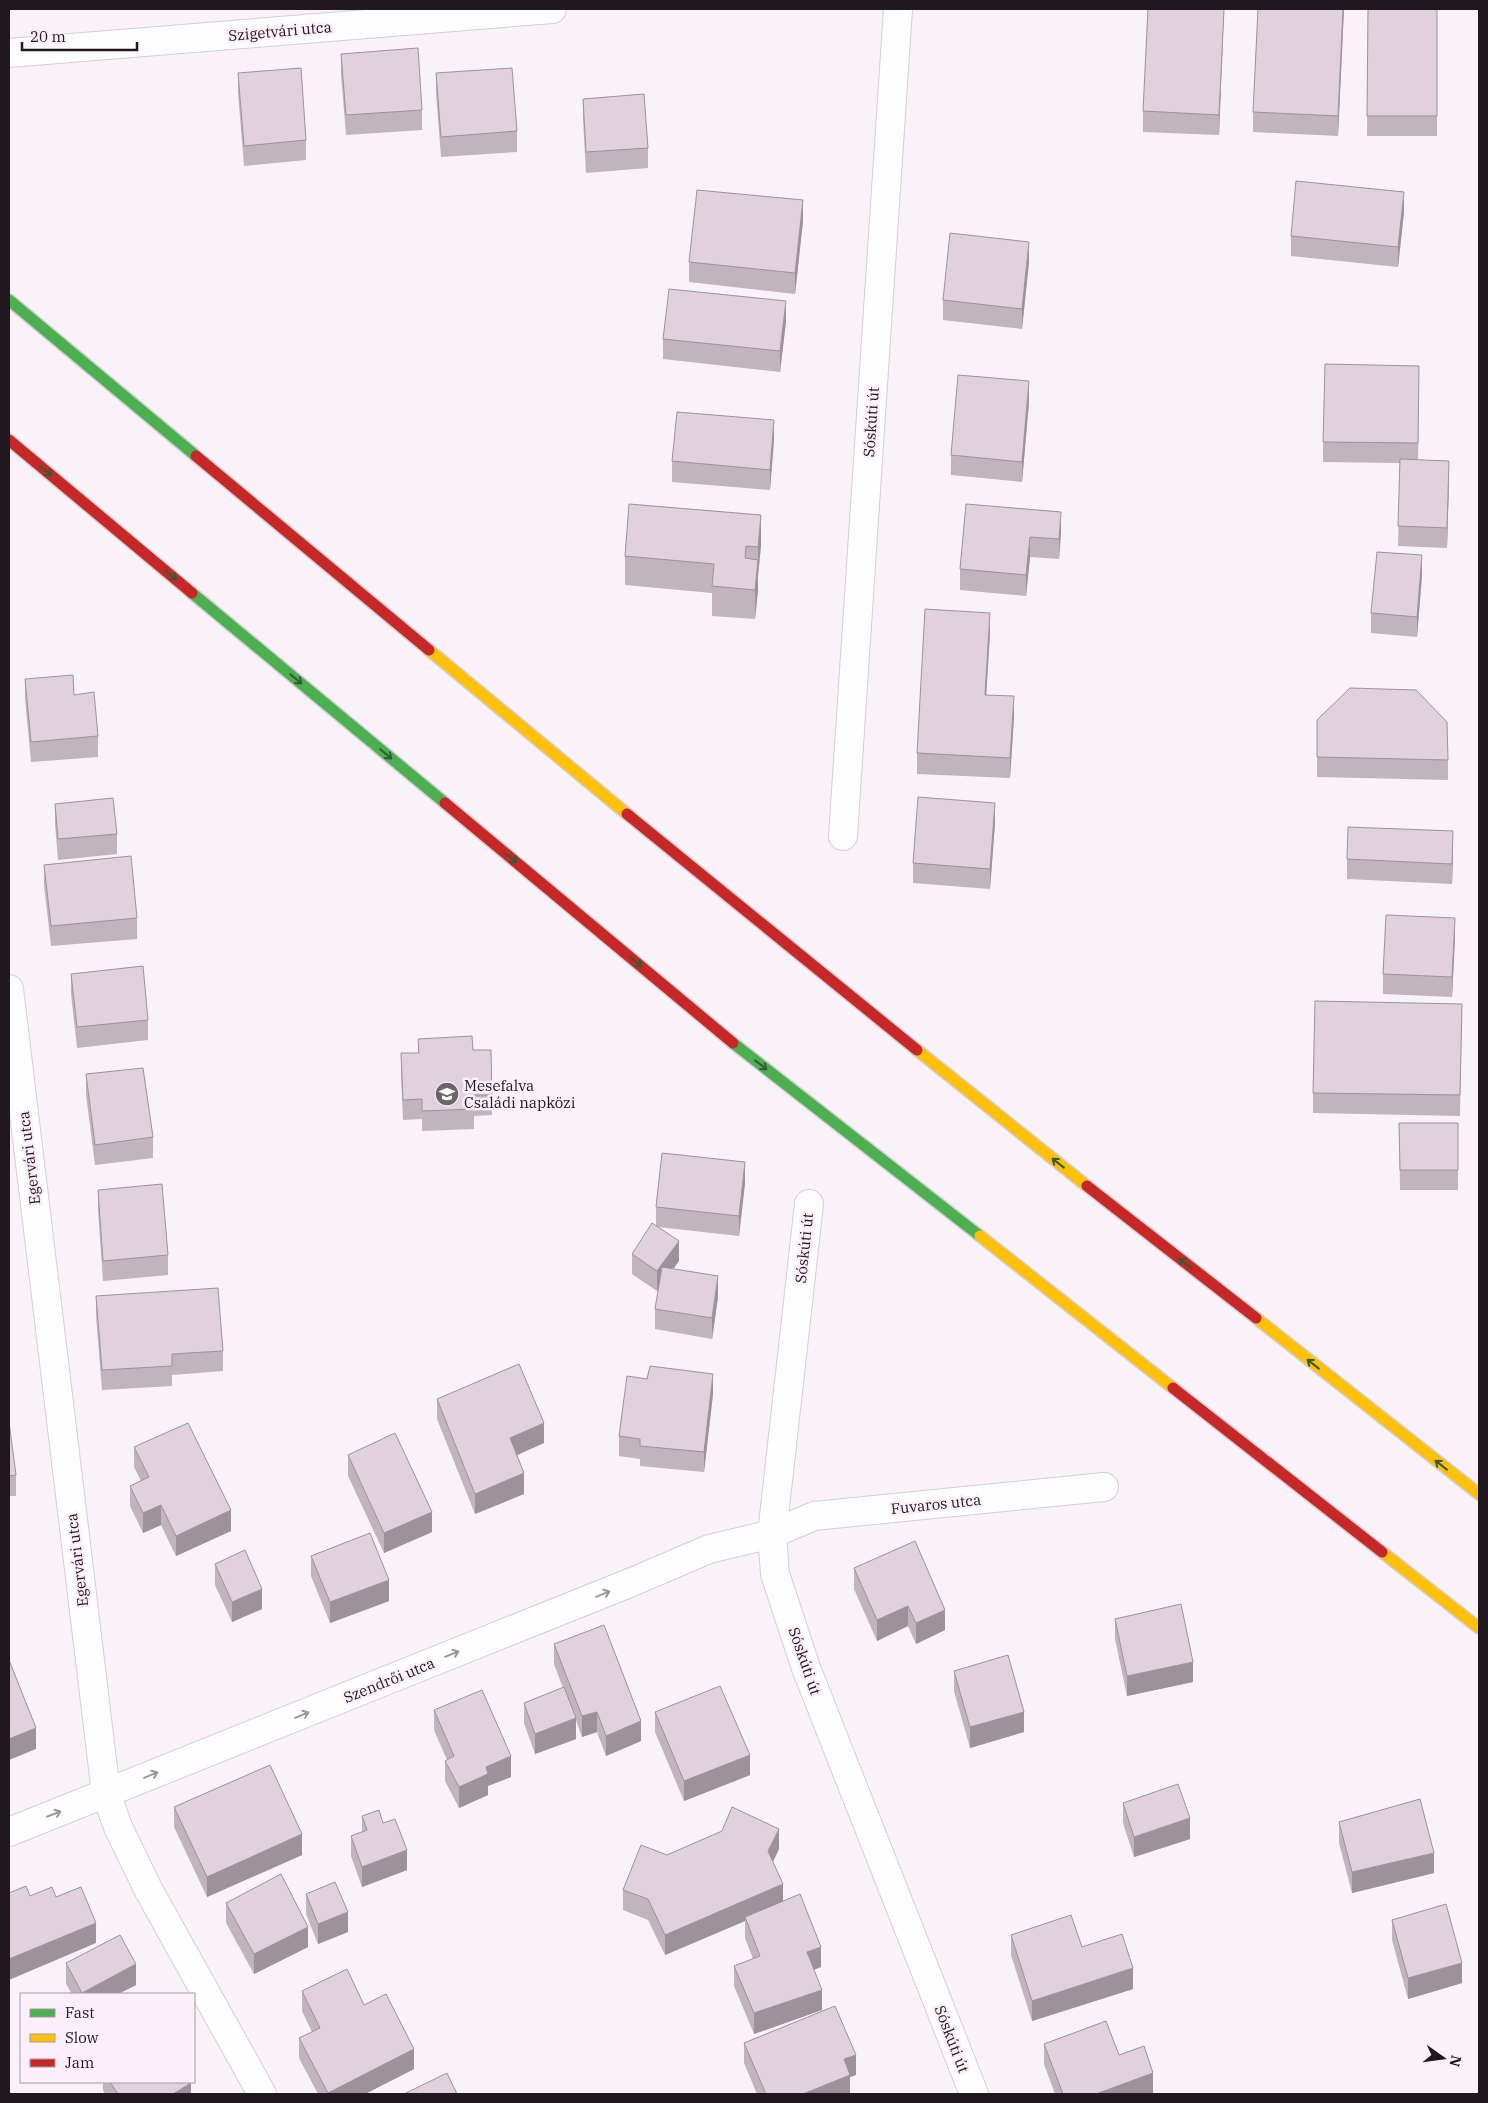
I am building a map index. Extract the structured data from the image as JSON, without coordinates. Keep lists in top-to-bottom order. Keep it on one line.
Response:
{"streets":{"street":["Szigetvári utca","Sóskúti út","Egervári utca","Fuvaros utca","Szendrői utca"]},"crossings":[["Sóskúti út","Fuvaros utca"],["Sóskúti út","Szendrői utca"],["Egervári utca","Szendrői utca"],["Fuvaros utca","Szendrői utca"]],"one_way":["Szendrői utca"],"places":{"school or university":["Mesefalva Családi napközi"]},"legend":["Fast","Slow","Jam"],"scale_bar":"20 m","north":"right"}
